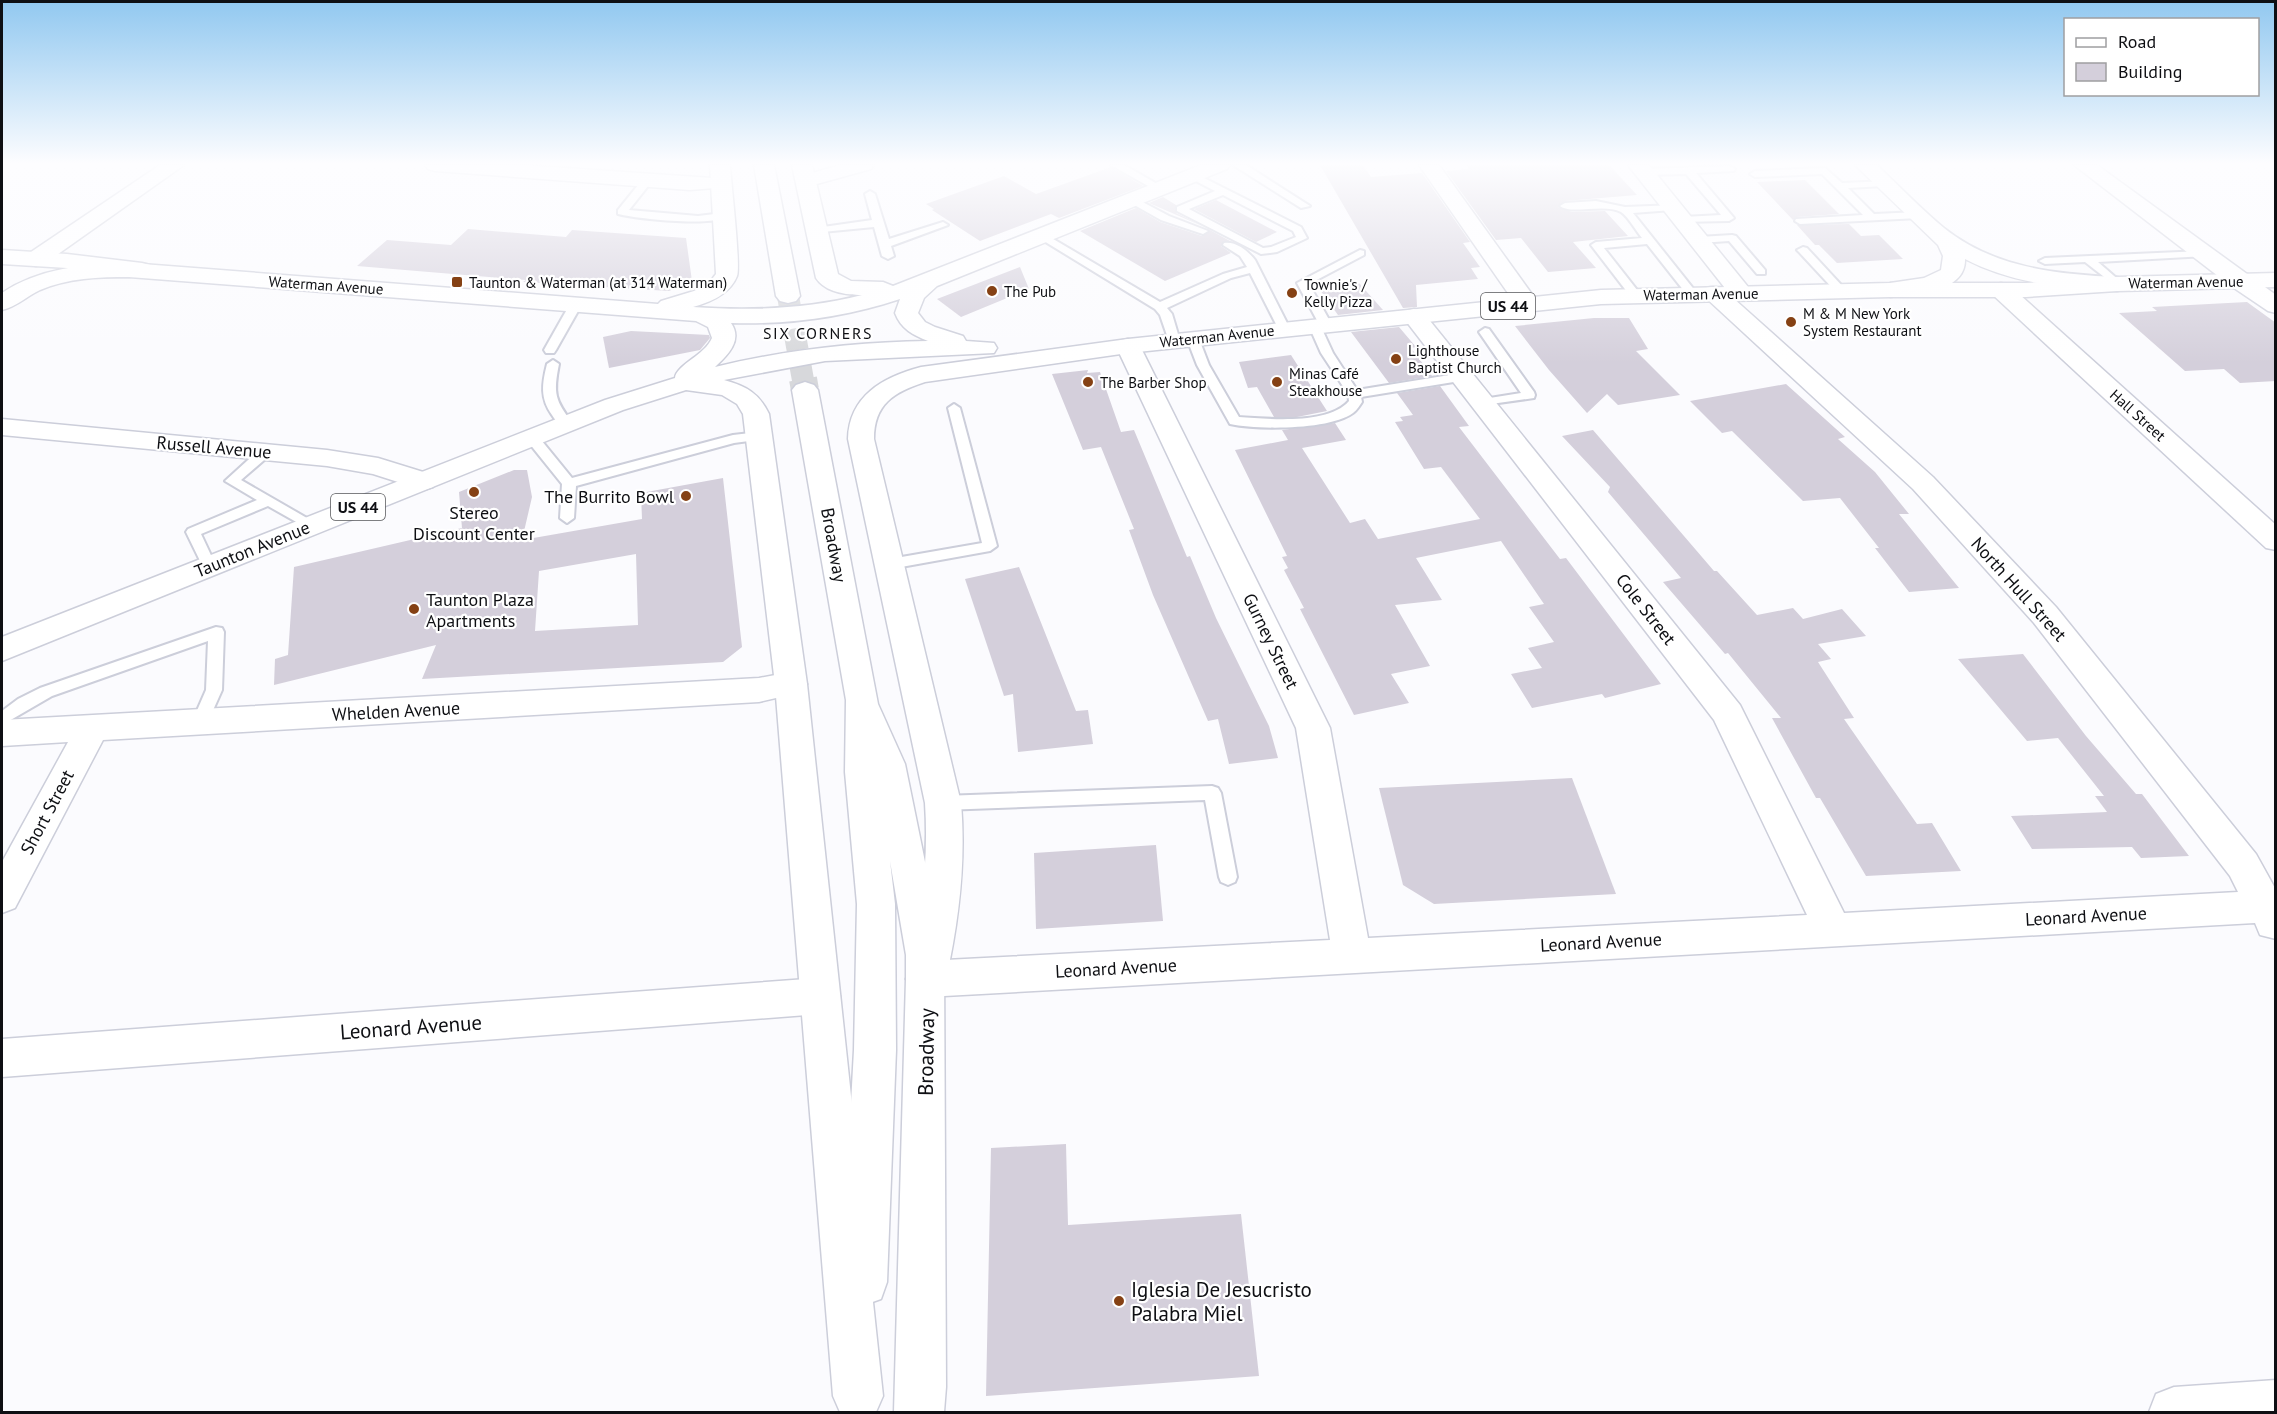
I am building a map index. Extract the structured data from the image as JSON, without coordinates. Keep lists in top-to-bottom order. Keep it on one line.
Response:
{"streets":{"main road":["Waterman Avenue","US 44","Hall Street","Russell Avenue","Broadway","Taunton Avenue","North Hull Street","Cole Street","Gurney Street","Whelden Avenue","Short Street","Leonard Avenue"]},"crossings":[["Waterman Avenue","US 44"],["Waterman Avenue","Hall Street"],["Waterman Avenue","North Hull Street"],["Waterman Avenue","Cole Street"],["Waterman Avenue","Gurney Street"],["US 44","Taunton Avenue"],["US 44","Gurney Street"],["Russell Avenue","Taunton Avenue"],["Broadway","Leonard Avenue"],["North Hull Street","Leonard Avenue"],["Cole Street","Leonard Avenue"],["Gurney Street","Leonard Avenue"],["Whelden Avenue","Short Street"]],"districts":["SIX CORNERS"],"places":{"transit":["Taunton & Waterman (at 314 Waterman)"],"other":["The Pub","Townie's / Kelly Pizza","M & M New York System Restaurant","Lighthouse Baptist Church","The Barber Shop","Minas Café Steakhouse","Stereo Discount Center","The Burrito Bowl","Taunton Plaza Apartments","Iglesia De Jesucristo Palabra Miel"]},"legend":["Road","Building"]}
